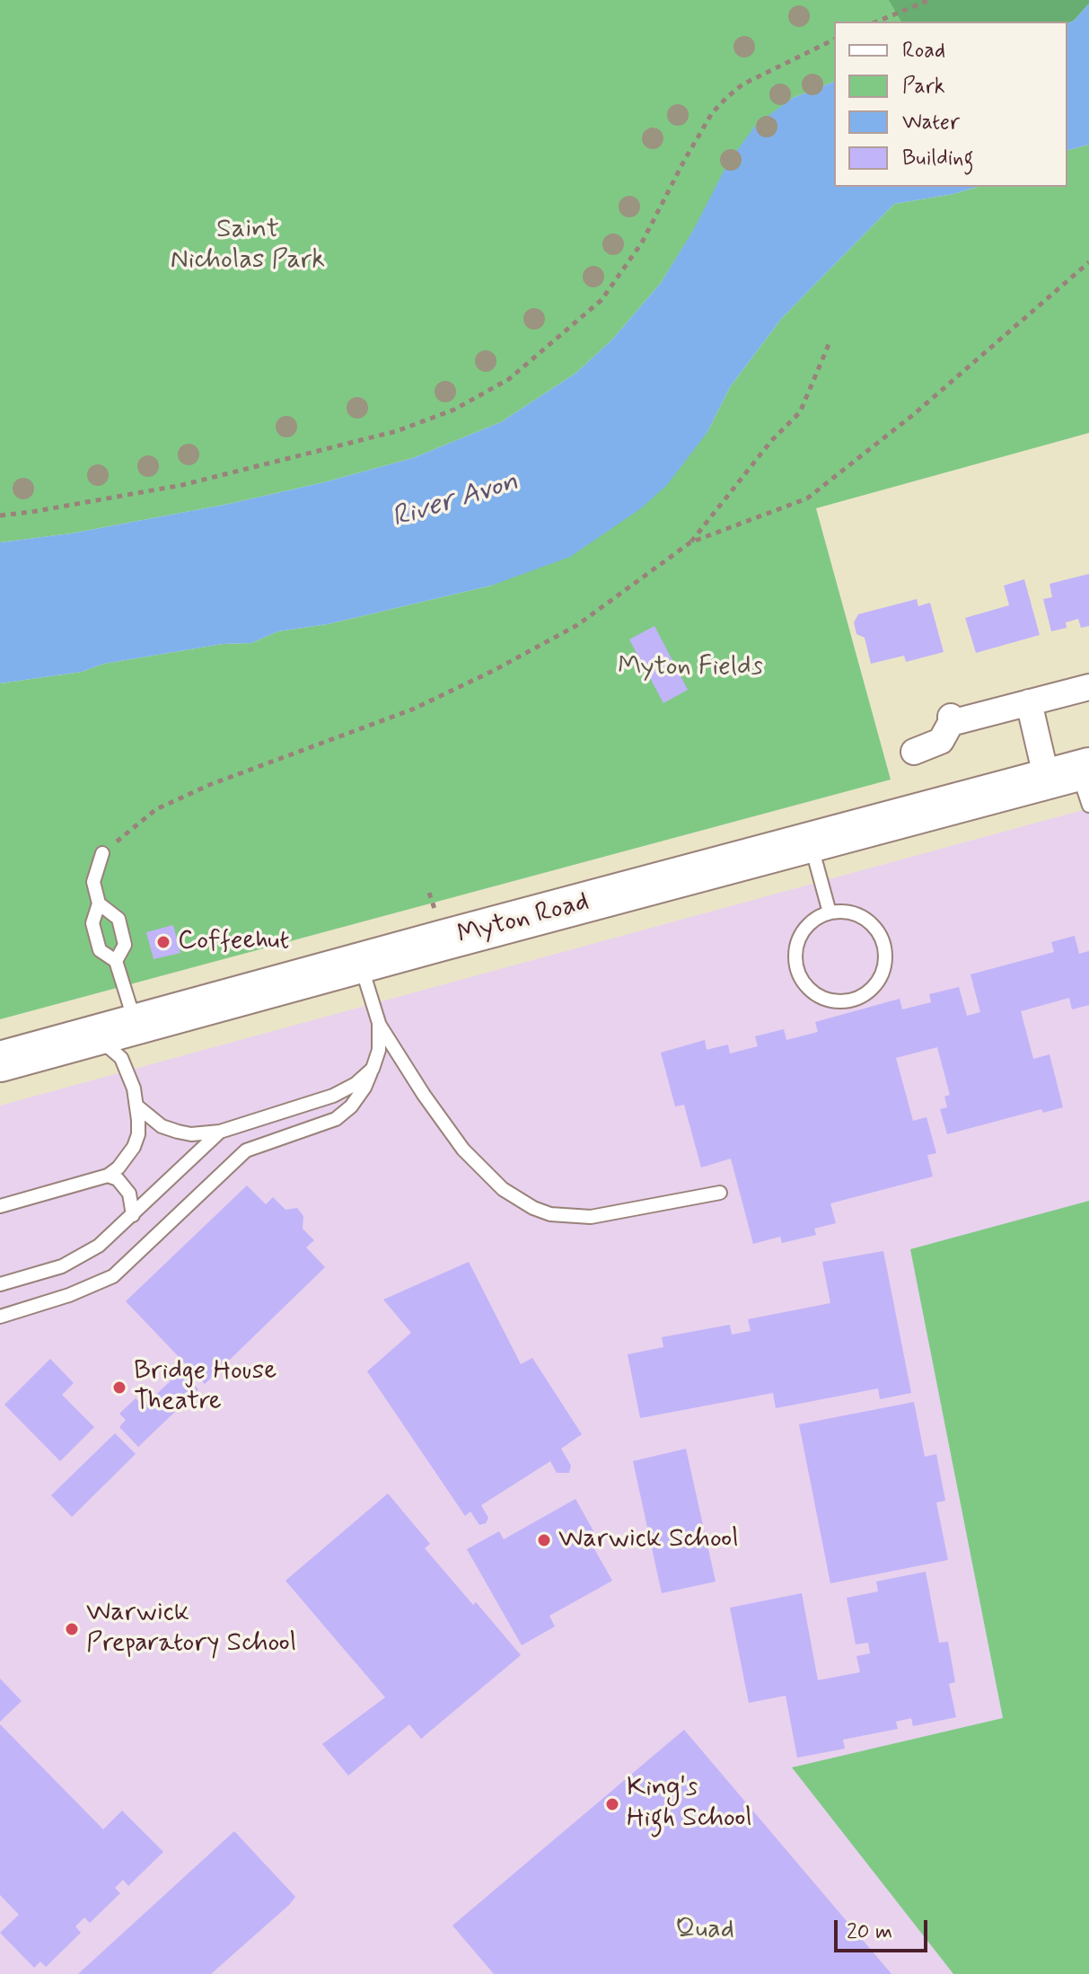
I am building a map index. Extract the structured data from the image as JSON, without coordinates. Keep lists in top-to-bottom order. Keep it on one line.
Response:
{"streets":{"main road":["Myton Road"]},"water":["River Avon"],"parks":["Saint Nicholas Park","Myton Fields","Quad"],"places":["Coffeehut","Bridge House Theatre","Warwick School","Warwick Preparatory School","King's High School"],"legend":["Road","Park","Water","Building"],"scale_bar":"20 m"}
